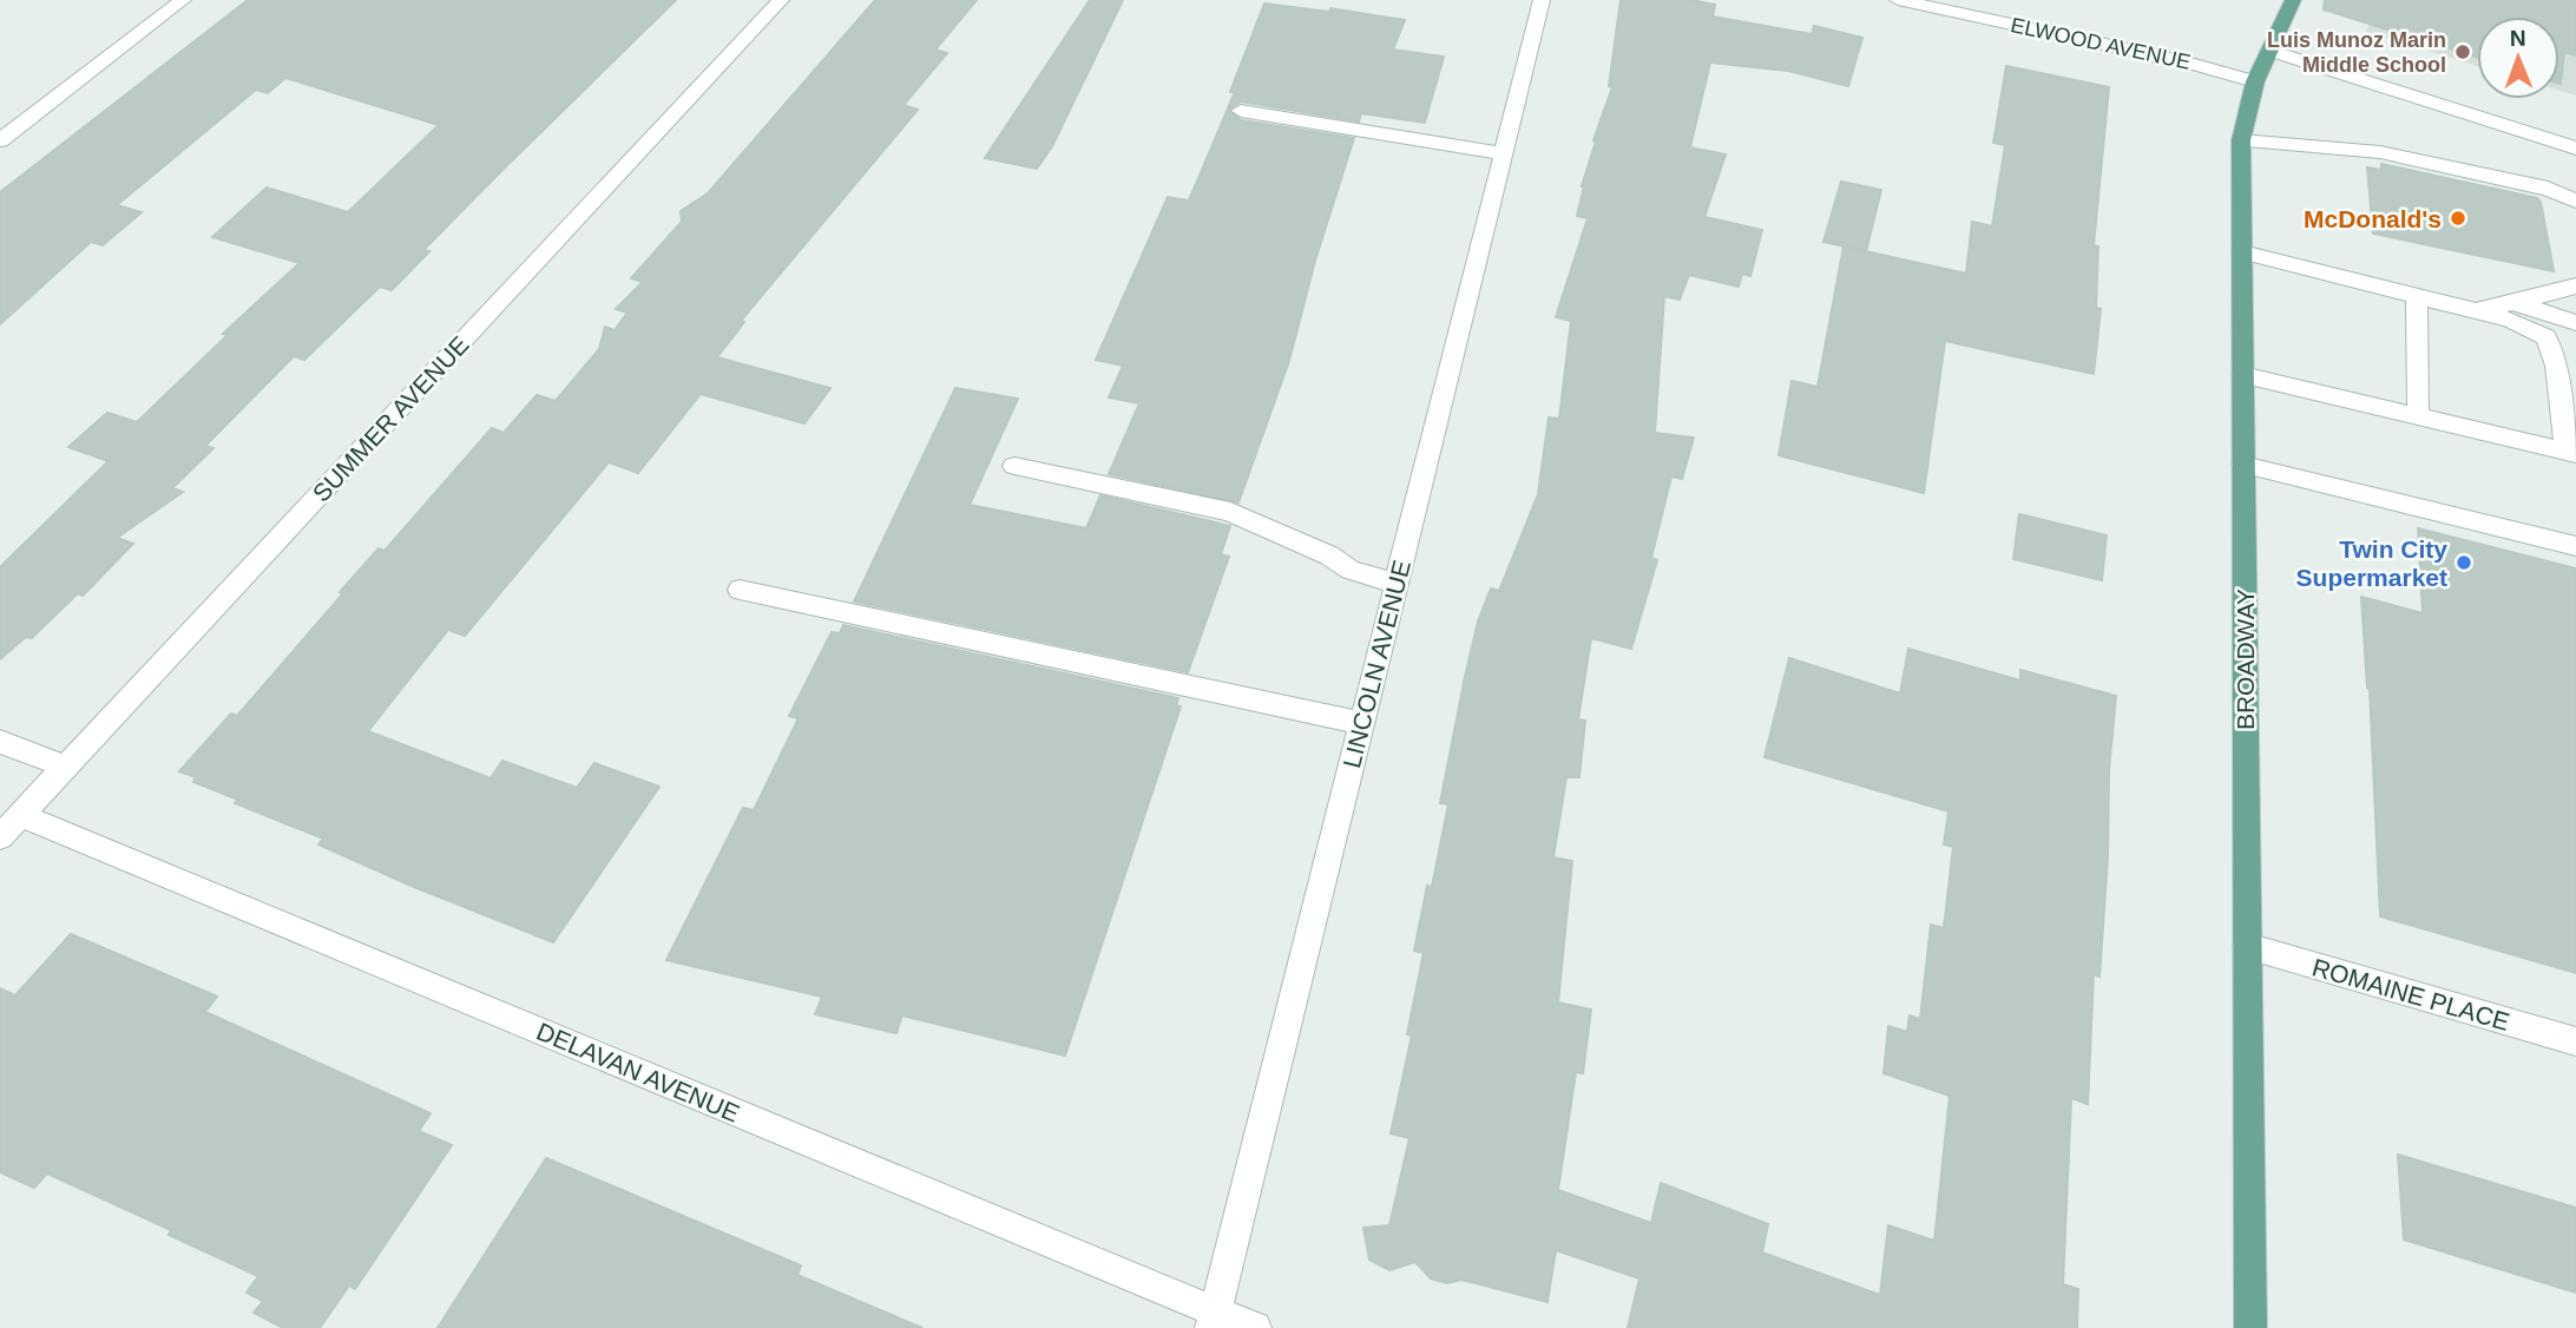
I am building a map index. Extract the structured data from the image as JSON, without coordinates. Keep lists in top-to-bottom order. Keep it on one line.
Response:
{"streets":{"main road":["BROADWAY"],"street":["ELWOOD AVENUE","SUMMER AVENUE","LINCOLN AVENUE","ROMAINE PLACE","DELAVAN AVENUE"]},"crossings":[["ELWOOD AVENUE","BROADWAY"],["SUMMER AVENUE","DELAVAN AVENUE"],["BROADWAY","ROMAINE PLACE"],["LINCOLN AVENUE","DELAVAN AVENUE"]],"places":["Luis Munoz Marin Middle School","McDonald's","Twin City Supermarket"],"north":"top"}
